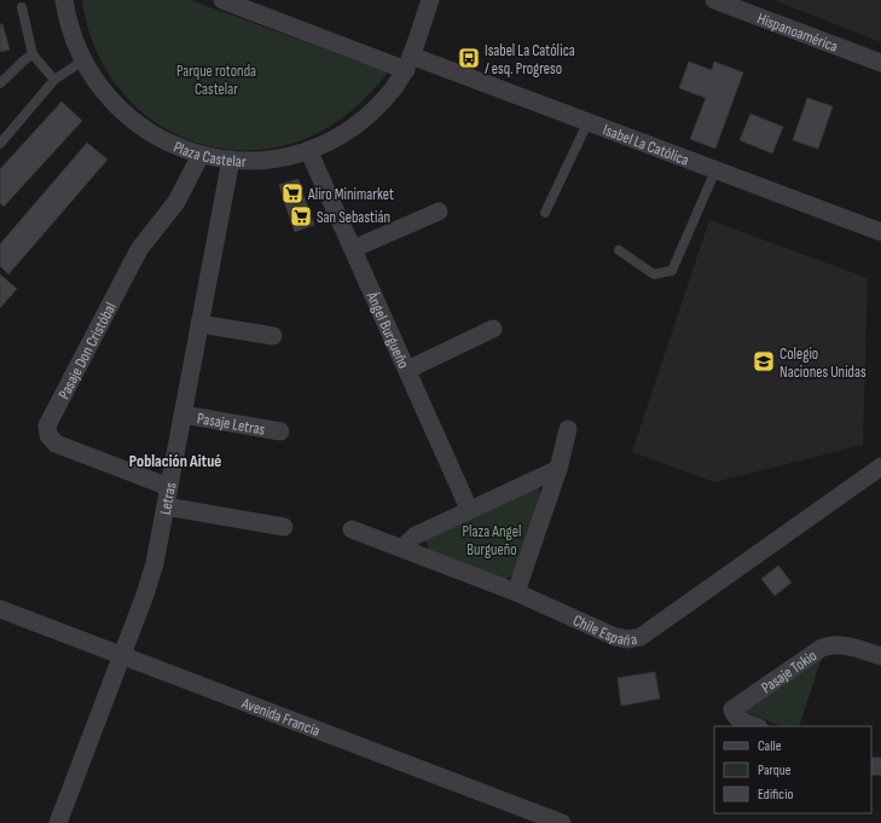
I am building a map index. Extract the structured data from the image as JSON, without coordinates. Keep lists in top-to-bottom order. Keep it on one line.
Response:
{"streets":{"street":["Hispanoamérica","Isabel La Católica","Plaza Castelar","Ángel Burgueño","Pasaje Don Cristóbal","Pasaje Letras","Letras","Chile España","Pasaje Tokio","Avenida Francia"]},"crossings":[["Isabel La Católica","Plaza Castelar"],["Plaza Castelar","Ángel Burgueño"],["Plaza Castelar","Pasaje Don Cristóbal"],["Plaza Castelar","Letras"],["Pasaje Don Cristóbal","Letras"],["Pasaje Letras","Letras"],["Letras","Avenida Francia"]],"districts":["Población Aitué"],"parks":["Parque rotonda Castelar","Plaza Angel Burgueño"],"places":{"bus stop":["Isabel La Católica / esq. Progreso"],"supermarket":["Aliro Minimarket","San Sebastián"],"school or university":["Colegio Naciones Unidas"]},"legend":["Calle","Parque","Edificio"]}
